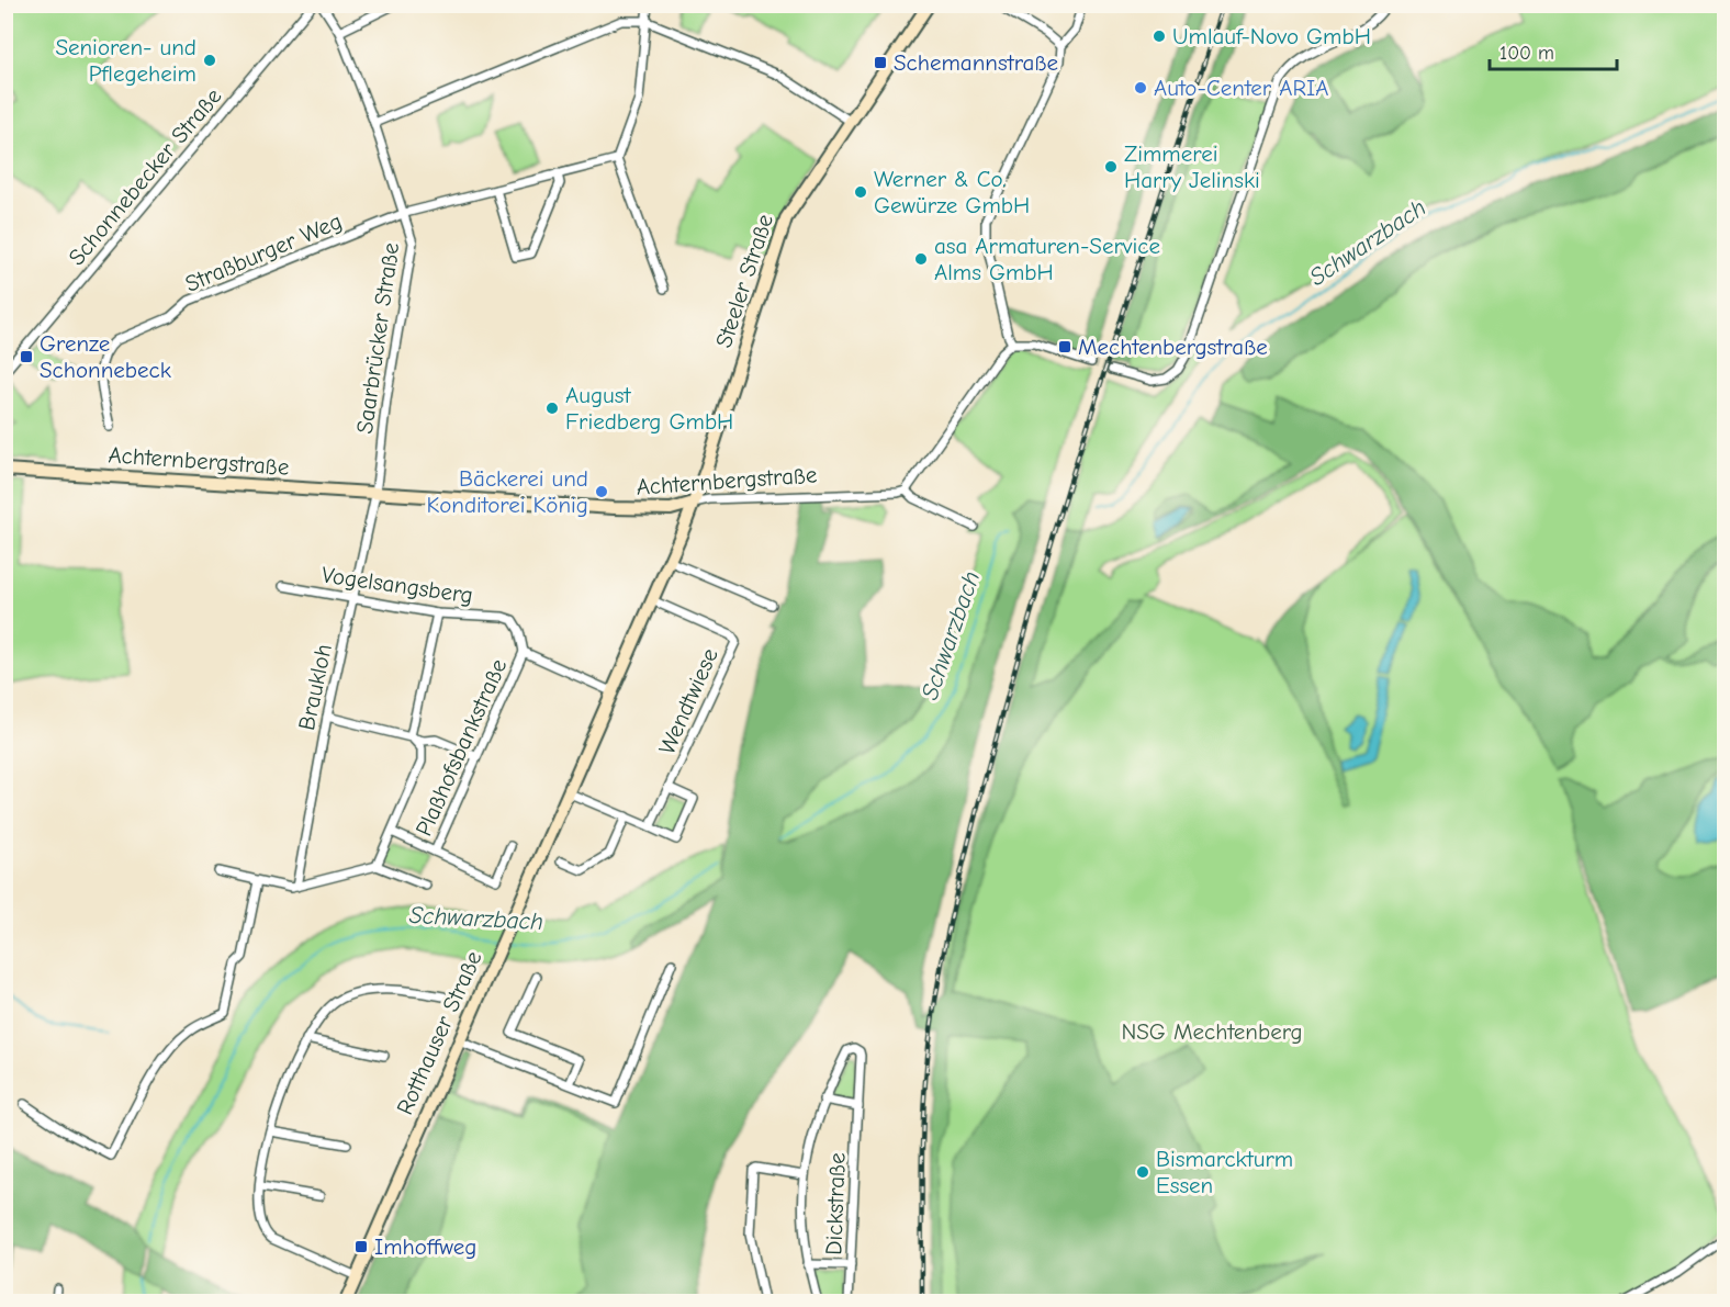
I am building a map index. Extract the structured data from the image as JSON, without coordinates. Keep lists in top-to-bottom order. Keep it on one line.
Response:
{"streets":{"main road":["Steeler Straße","Achternbergstraße","Rotthauser Straße"],"street":["Schonnebecker Straße","Straßburger Weg","Saarbrücker Straße","Vogelsangsberg","Braukloh","Wendtwiese","Plaßhofsbankstraße","Dickstraße"]},"crossings":[["Straßburger Weg","Saarbrücker Straße"],["Steeler Straße","Achternbergstraße"],["Steeler Straße","Wendtwiese"],["Steeler Straße","Rotthauser Straße"],["Saarbrücker Straße","Achternbergstraße"],["Saarbrücker Straße","Braukloh"],["Achternbergstraße","Braukloh"],["Vogelsangsberg","Braukloh"],["Vogelsangsberg","Plaßhofsbankstraße"],["Wendtwiese","Rotthauser Straße"],["Plaßhofsbankstraße","Rotthauser Straße"]],"water":["Schwarzbach"],"parks":["NSG Mechtenberg"],"places":{"other":["Umlauf-Novo GmbH","Senioren- und Pflegeheim","Auto-Center ARIA","Zimmerei Harry Jelinski","Werner & Co. Gewürze GmbH","asa Armaturen-Service Alms GmbH","August Friedberg GmbH","Bäckerei und Konditorei König","Bismarckturm Essen"],"transit":["Schemannstraße","Mechtenbergstraße","Grenze Schonnebeck","Imhoffweg"]},"scale_bar":"100 m"}
